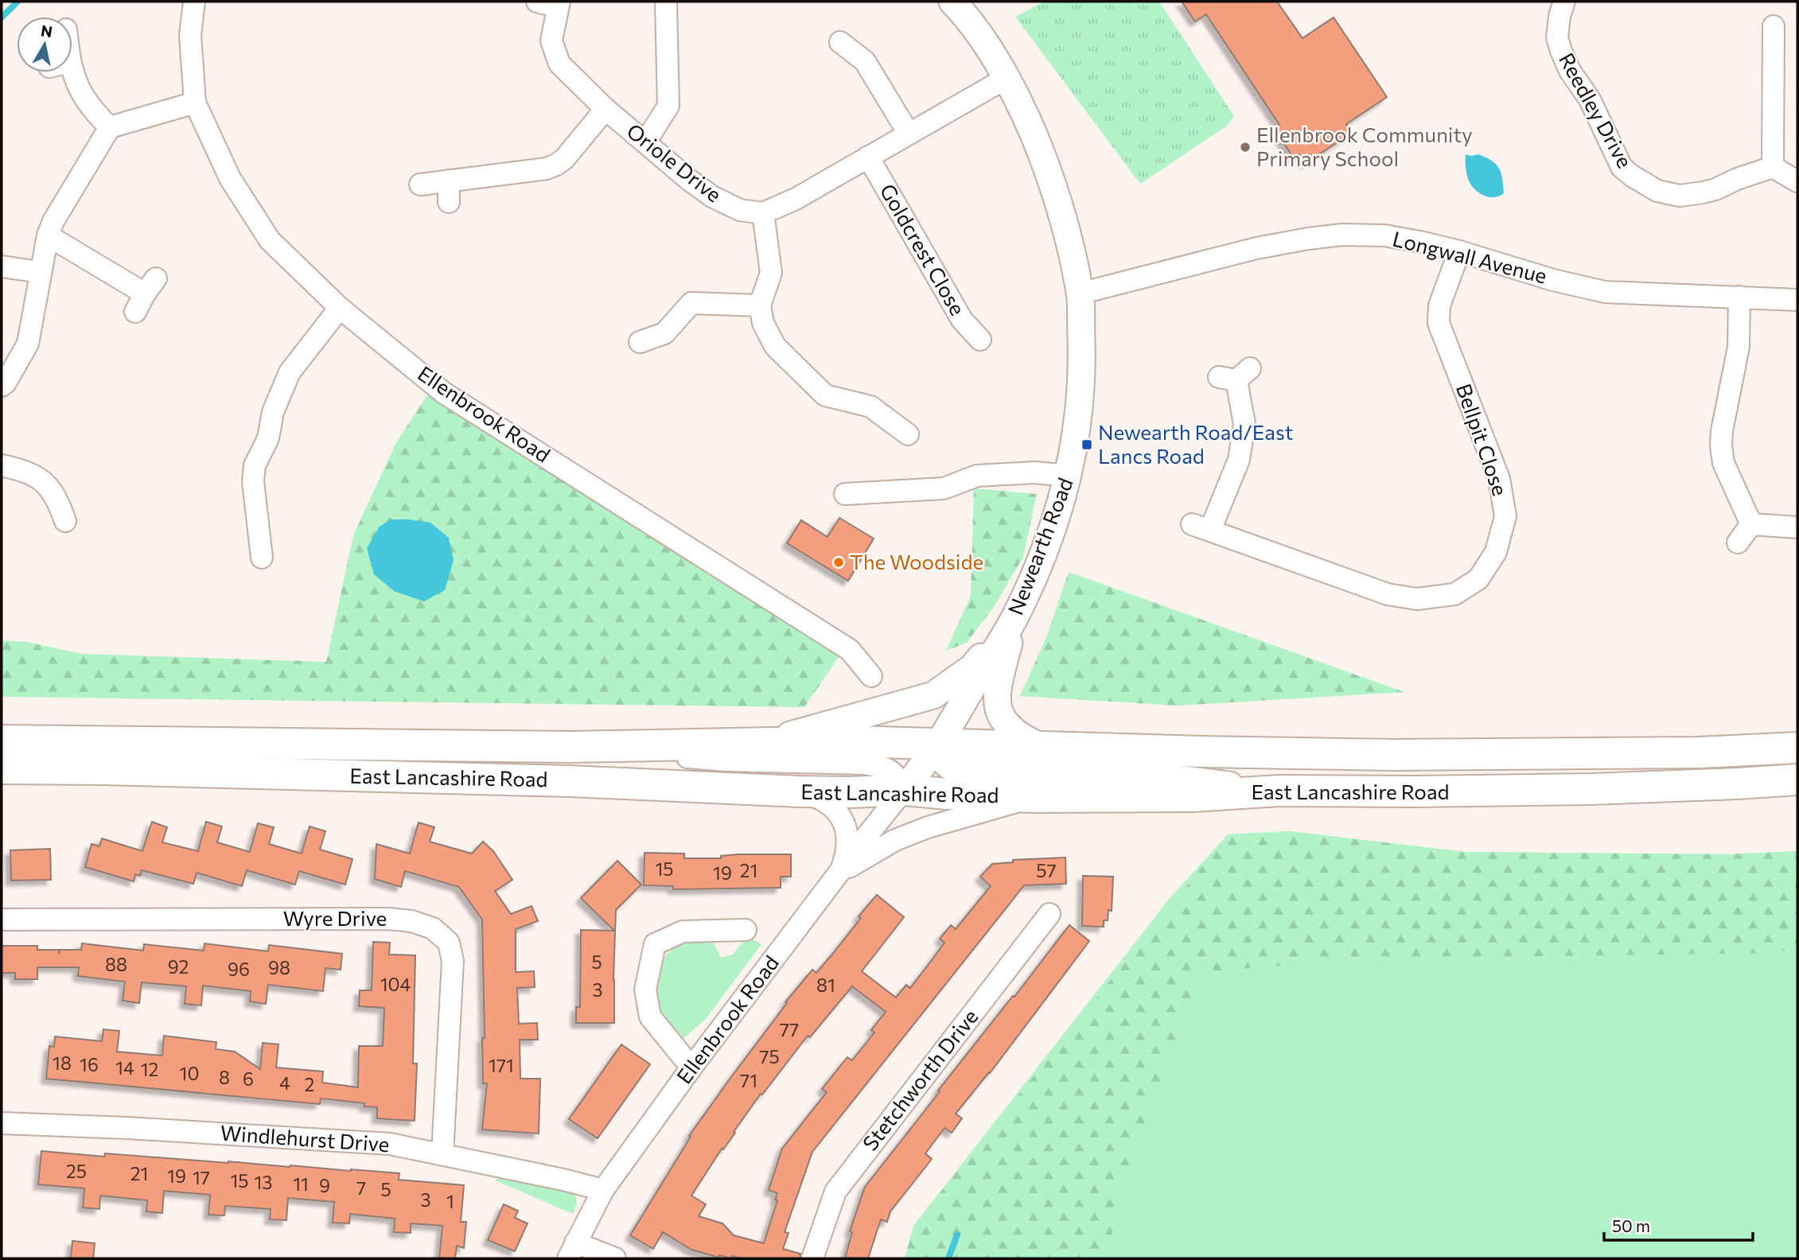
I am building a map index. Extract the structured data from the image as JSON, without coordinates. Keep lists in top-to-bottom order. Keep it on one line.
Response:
{"streets":{"highway":["East Lancashire Road"],"main road":["Newearth Road"],"street":["Reedley Drive","Oriole Drive","Goldcrest Close","Longwall Avenue","Ellenbrook Road","Bellpit Close","Wyre Drive","Stetchworth Drive","Windlehurst Drive"]},"crossings":[["Longwall Avenue","Bellpit Close"],["Longwall Avenue","Newearth Road"],["Ellenbrook Road","Newearth Road"],["Ellenbrook Road","East Lancashire Road"],["Ellenbrook Road","Windlehurst Drive"],["Newearth Road","East Lancashire Road"],["Wyre Drive","Windlehurst Drive"]],"places":{"other":["Ellenbrook Community Primary School","The Woodside"],"transit":["Newearth Road/East Lancs Road"]},"house_numbers":["15","21","57","19","5","88","92","98","96","104","81","3","77","75","18","16","171","14","12","10","8","6","71","4","2","25","21","19","17","15","13","11","9","7","5","3","1"],"scale_bar":"50 m","north":"top"}
